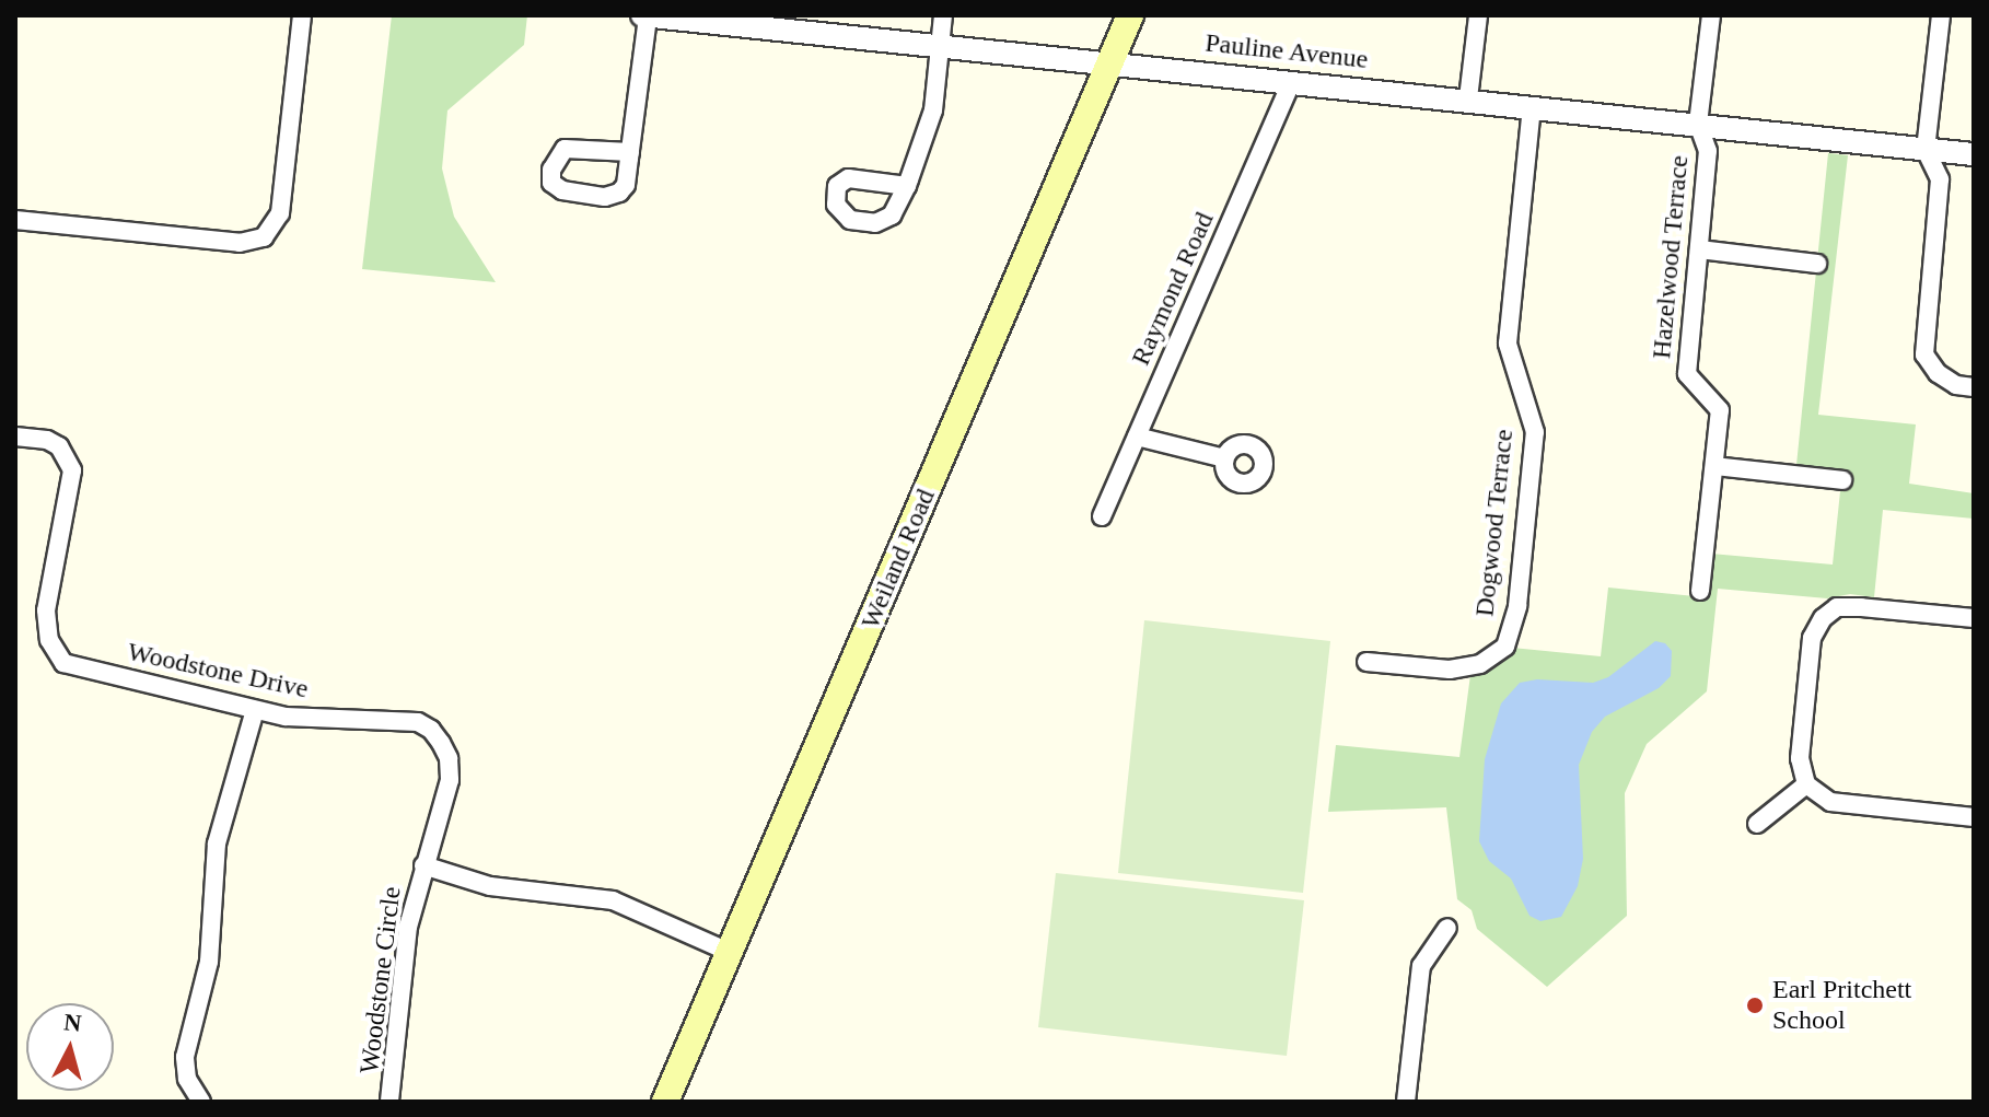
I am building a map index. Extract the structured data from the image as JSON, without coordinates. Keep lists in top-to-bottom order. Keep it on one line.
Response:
{"streets":{"main road":["Weiland Road"],"street":["Pauline Avenue","Hazelwood Terrace","Raymond Road","Dogwood Terrace","Woodstone Drive","Woodstone Circle"]},"crossings":[["Pauline Avenue","Hazelwood Terrace"],["Pauline Avenue","Raymond Road"],["Pauline Avenue","Dogwood Terrace"],["Pauline Avenue","Weiland Road"],["Woodstone Drive","Woodstone Circle"]],"places":["Earl Pritchett School"],"north":"top"}
